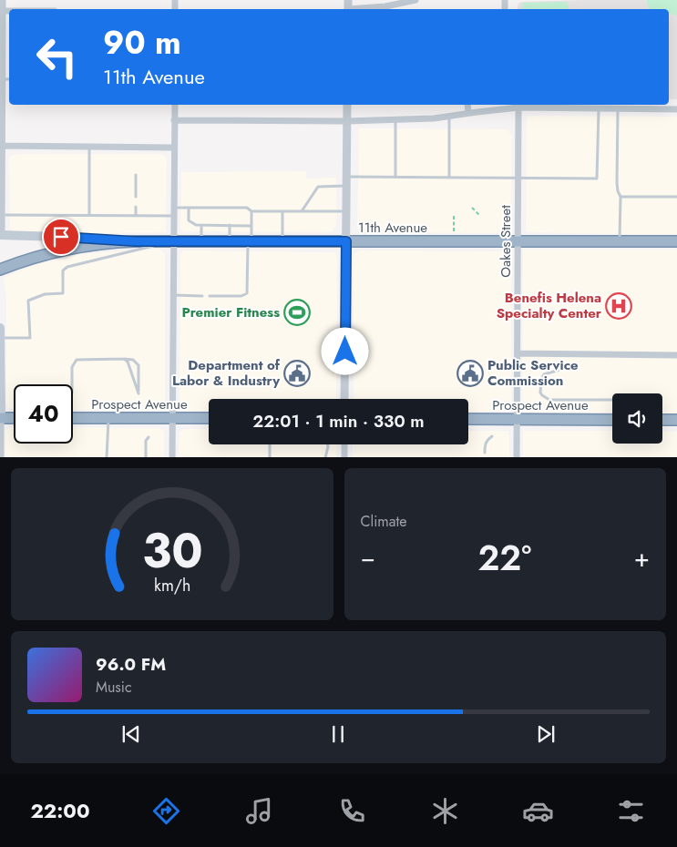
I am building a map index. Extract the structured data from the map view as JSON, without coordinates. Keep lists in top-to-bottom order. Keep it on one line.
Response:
{"streets":{"highway":["11th Avenue","Prospect Avenue"],"street":["Oakes Street"]},"crossings":[["11th Avenue","Oakes Street"],["Oakes Street","Prospect Avenue"]],"places":{"hospital":["Benefis Helena Specialty Center"],"sports":["Premier Fitness"],"public building":["Department of Labor & Industry","Public Service Commission"]},"page":{"turn":["90 m","11th Avenue"],"limit":"40","trip":"22:01 · 1 min · 330 m","tile":"Climate","heat":["−","22°","+"],"song":["96.0 FM","Music"],"tabs":"22:00","gauge":["30","km/h"]}}
